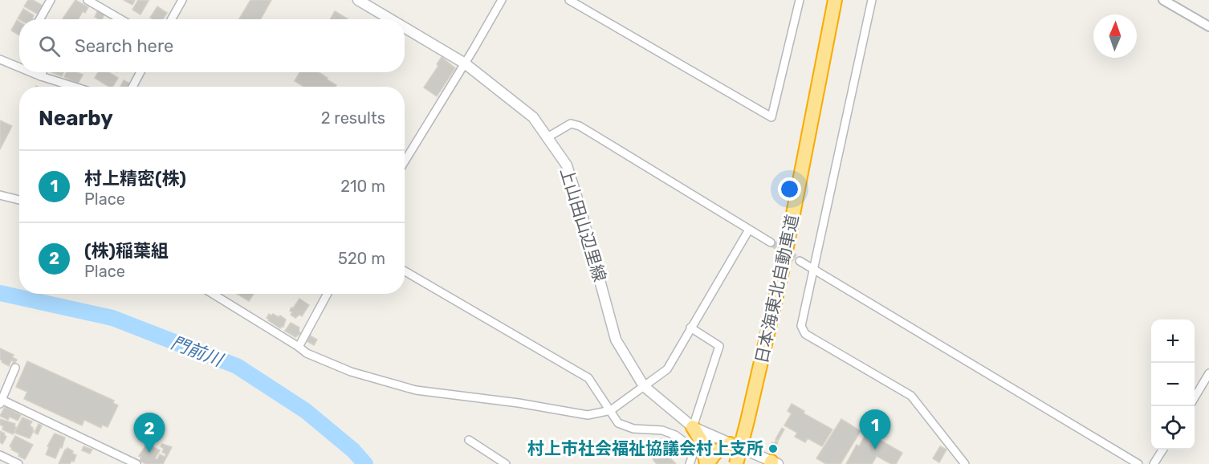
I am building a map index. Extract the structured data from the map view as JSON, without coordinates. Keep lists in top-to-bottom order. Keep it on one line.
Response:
{"streets":{"highway":["日本海東北自動車道"],"main road":["上山田山辺里線"]},"water":["門前川"],"places":["村上市社会福祉協議会村上支所"],"north":"top","page":{"search":"Search here","heading":["Nearby","2 results"],"list":[{"mark":"1","name":"村上精密(株)","note":"Place","value":"210 m"},{"mark":"2","name":"(株)稲葉組","note":"Place","value":"520 m"}],"map_buttons":["+","−"],"pins":["1","2"]}}
